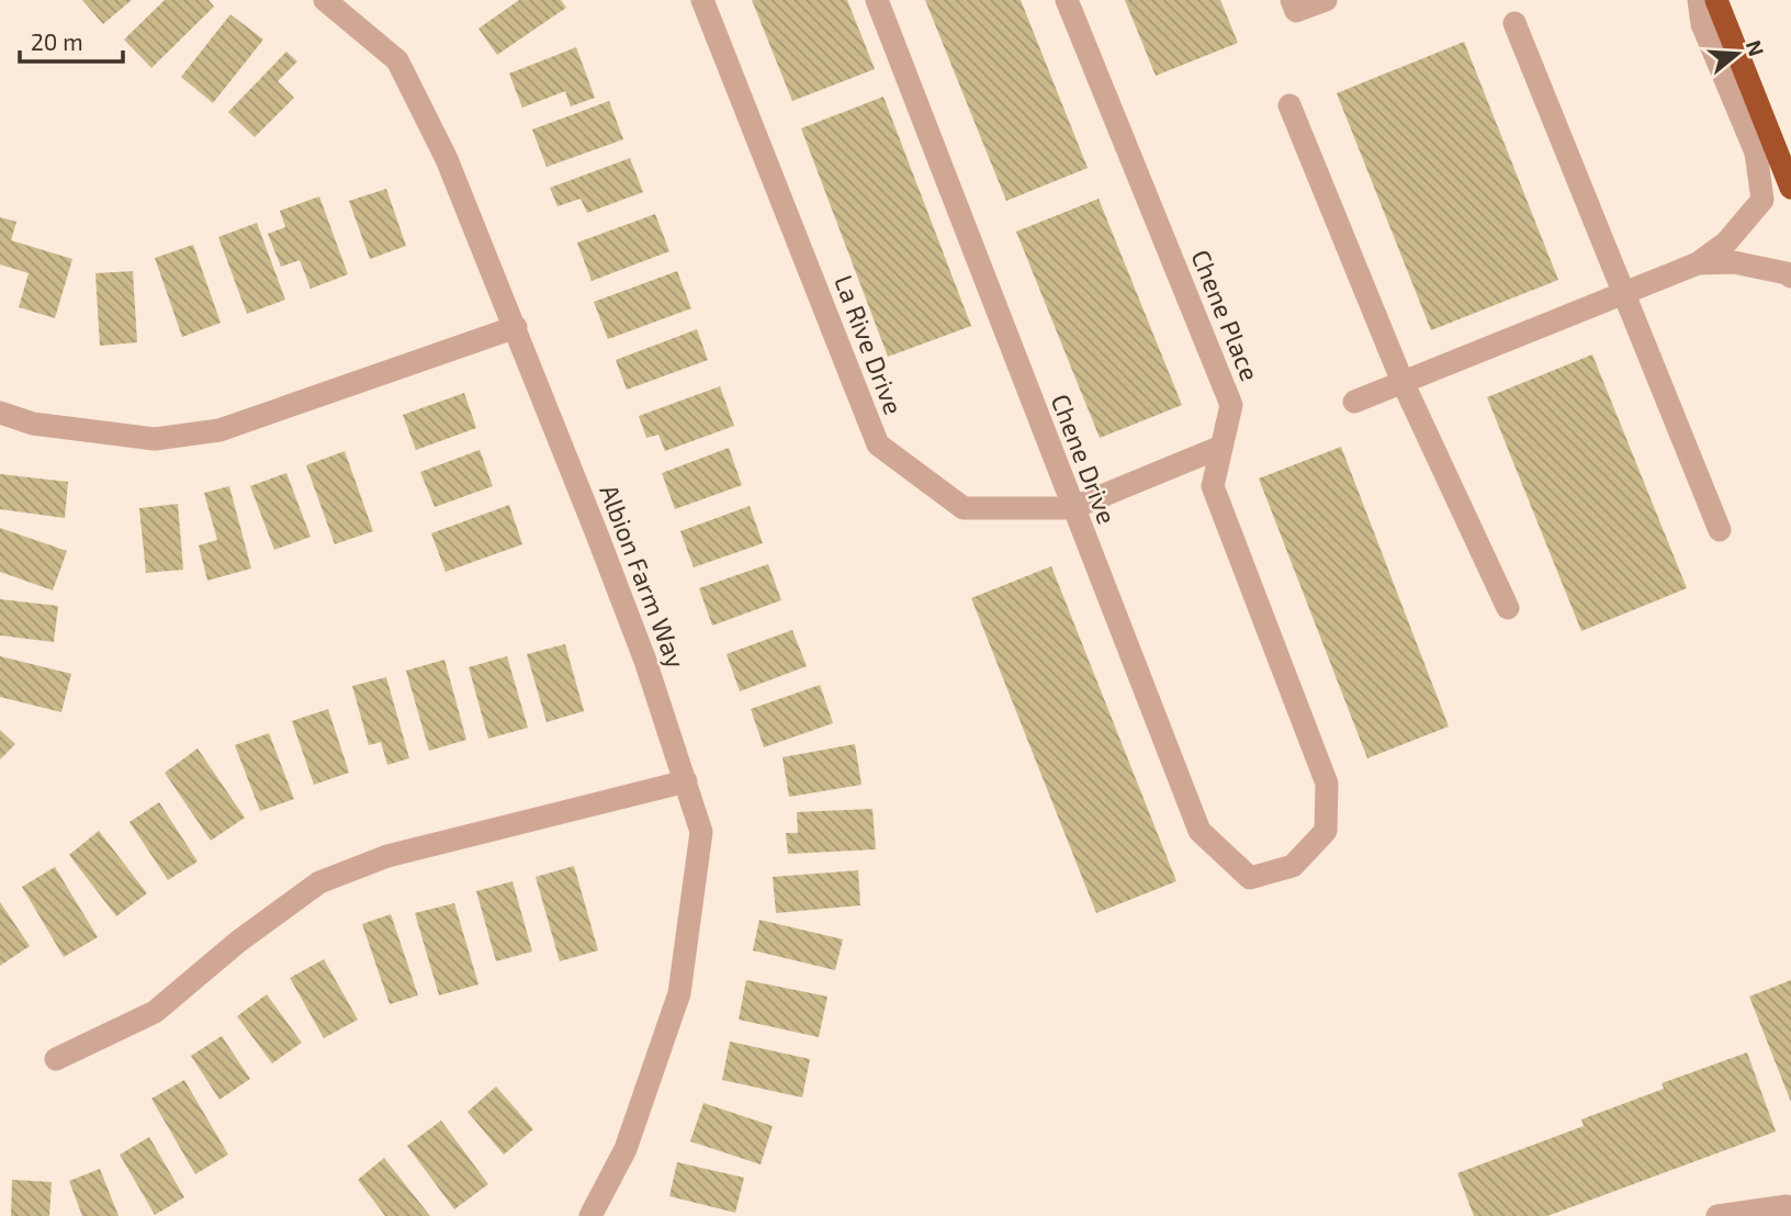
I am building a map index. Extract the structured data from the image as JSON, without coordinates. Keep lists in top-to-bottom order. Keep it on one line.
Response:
{"streets":{"street":["Chene Place","La Rive Drive","Chene Drive","Albion Farm Way"]},"crossings":[["Chene Place","La Rive Drive"],["Chene Place","Chene Drive"],["La Rive Drive","Chene Drive"]],"scale_bar":"20 m","north":"right"}
